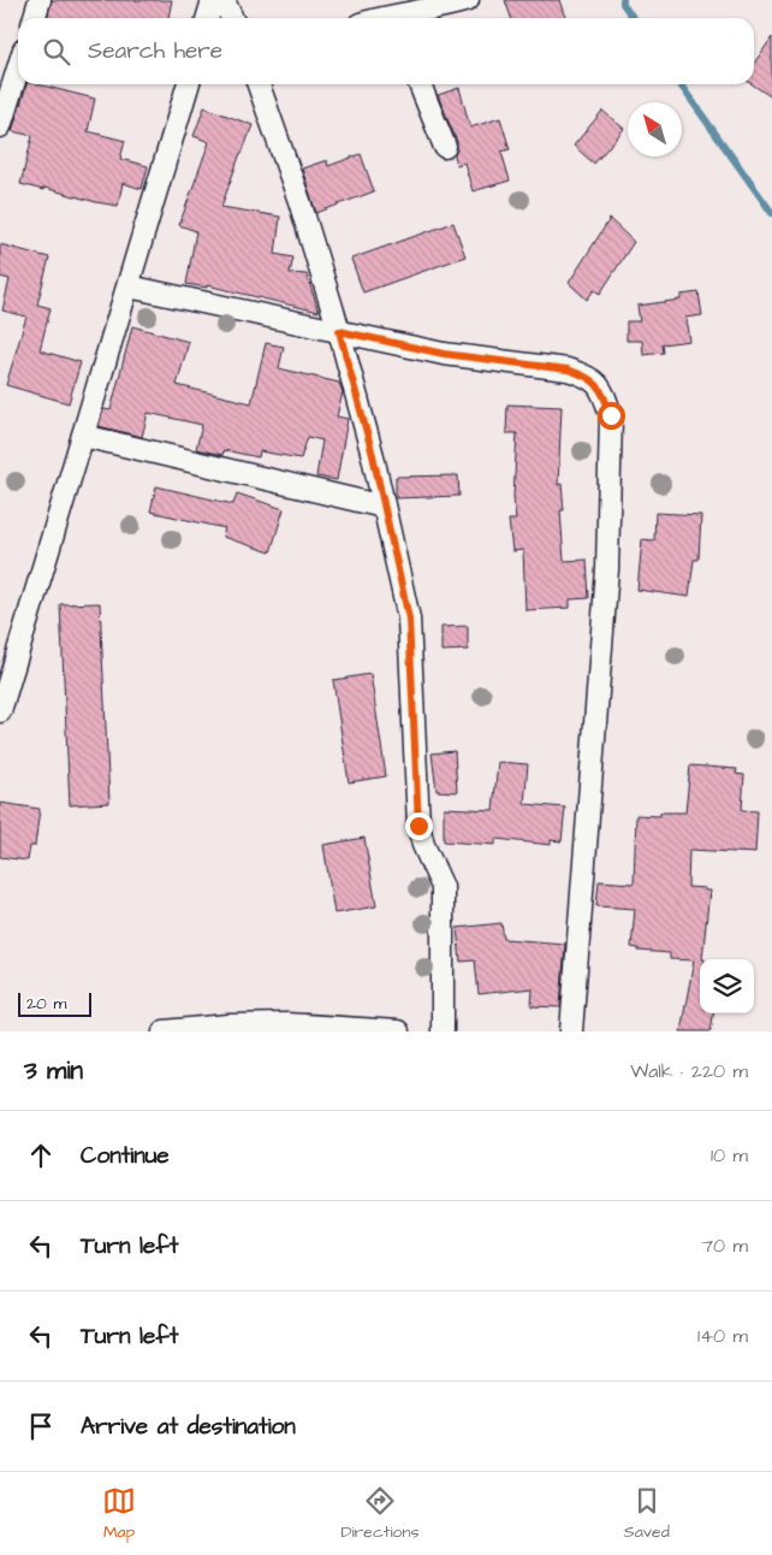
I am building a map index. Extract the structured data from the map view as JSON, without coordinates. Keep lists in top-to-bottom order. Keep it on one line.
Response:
{"scale_bar":"20 m","north":"top left","page":{"search":"Search here","scale":"20 m","heading":["3 min","Walk · 220 m"],"list":[["Continue","10 m"],["Turn left","70 m"],["Turn left","140 m"],"Arrive at destination"],"nav":["Map","Directions","Saved"]}}
